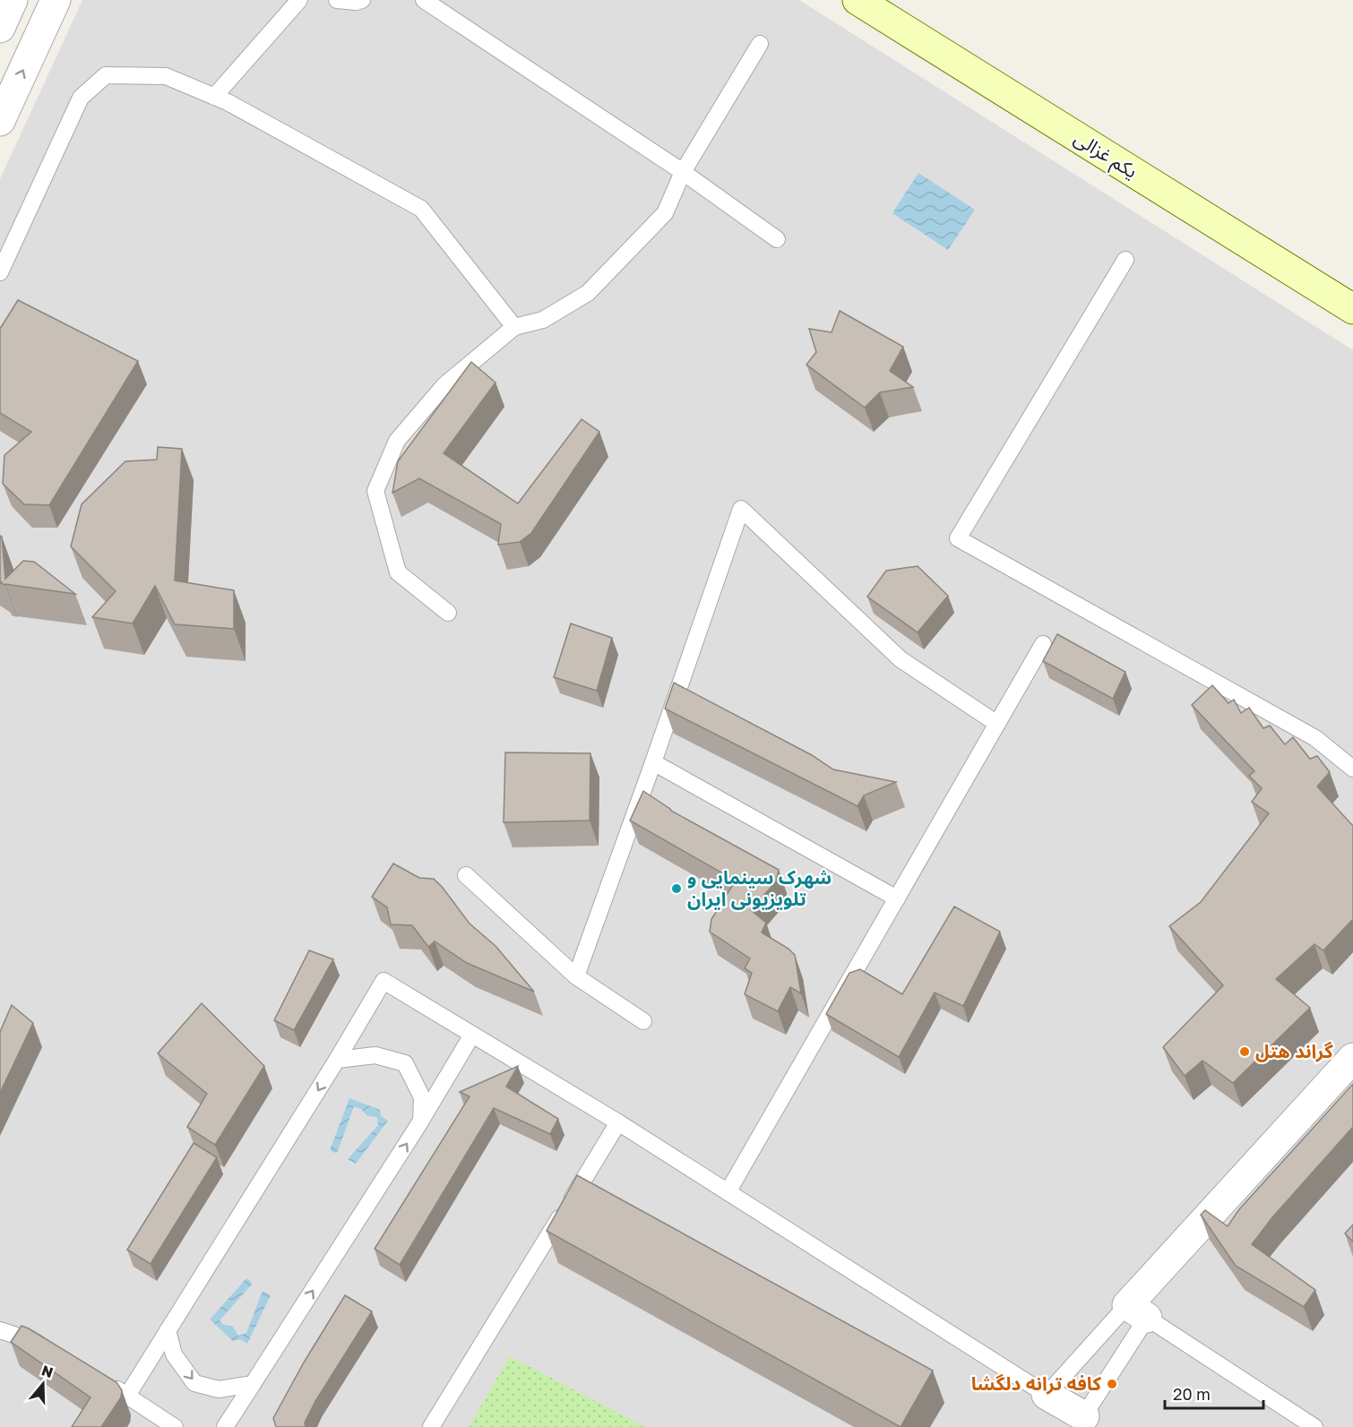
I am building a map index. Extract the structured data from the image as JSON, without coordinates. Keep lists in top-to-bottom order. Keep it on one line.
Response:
{"streets":{"street":["یکم غزالی"]},"places":["شهرک سینمایی و تلویزیونی ایران","گراند هتل","کافه ترانه دلگشا"],"scale_bar":"20 m","north":"top"}
